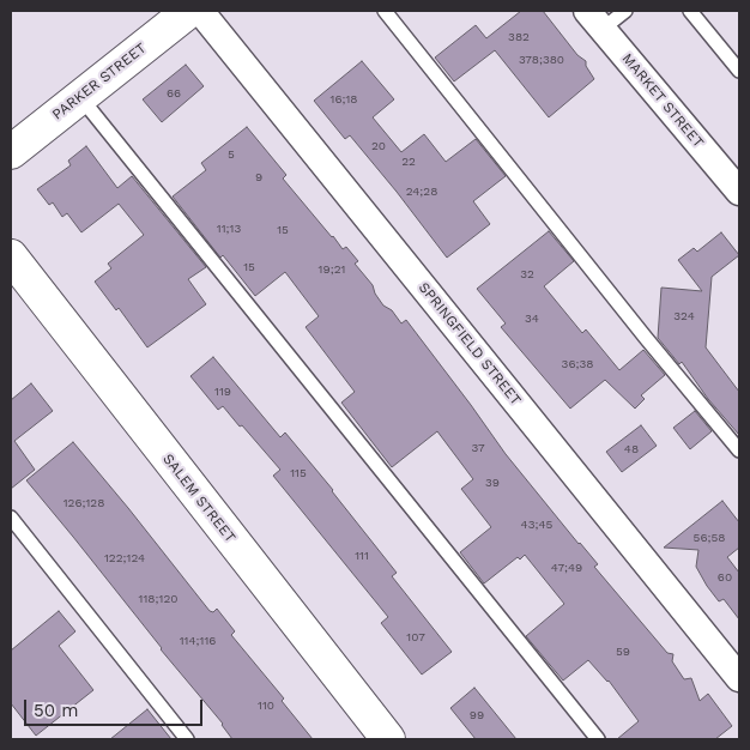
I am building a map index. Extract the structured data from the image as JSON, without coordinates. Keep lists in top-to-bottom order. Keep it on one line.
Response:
{"streets":{"main road":["PARKER STREET","SALEM STREET"],"street":["MARKET STREET","SPRINGFIELD STREET"]},"house_numbers":["382","378;380","66","16;18","20","5","22","9","24;28","11;13","15","15","19;21","32","324","34","36;38","119","37","48","115","39","126;128","43;45","56;58","111","122;124","47;49","60","118;120","107","114;116","59","110","99"],"scale_bar":"50 m"}
